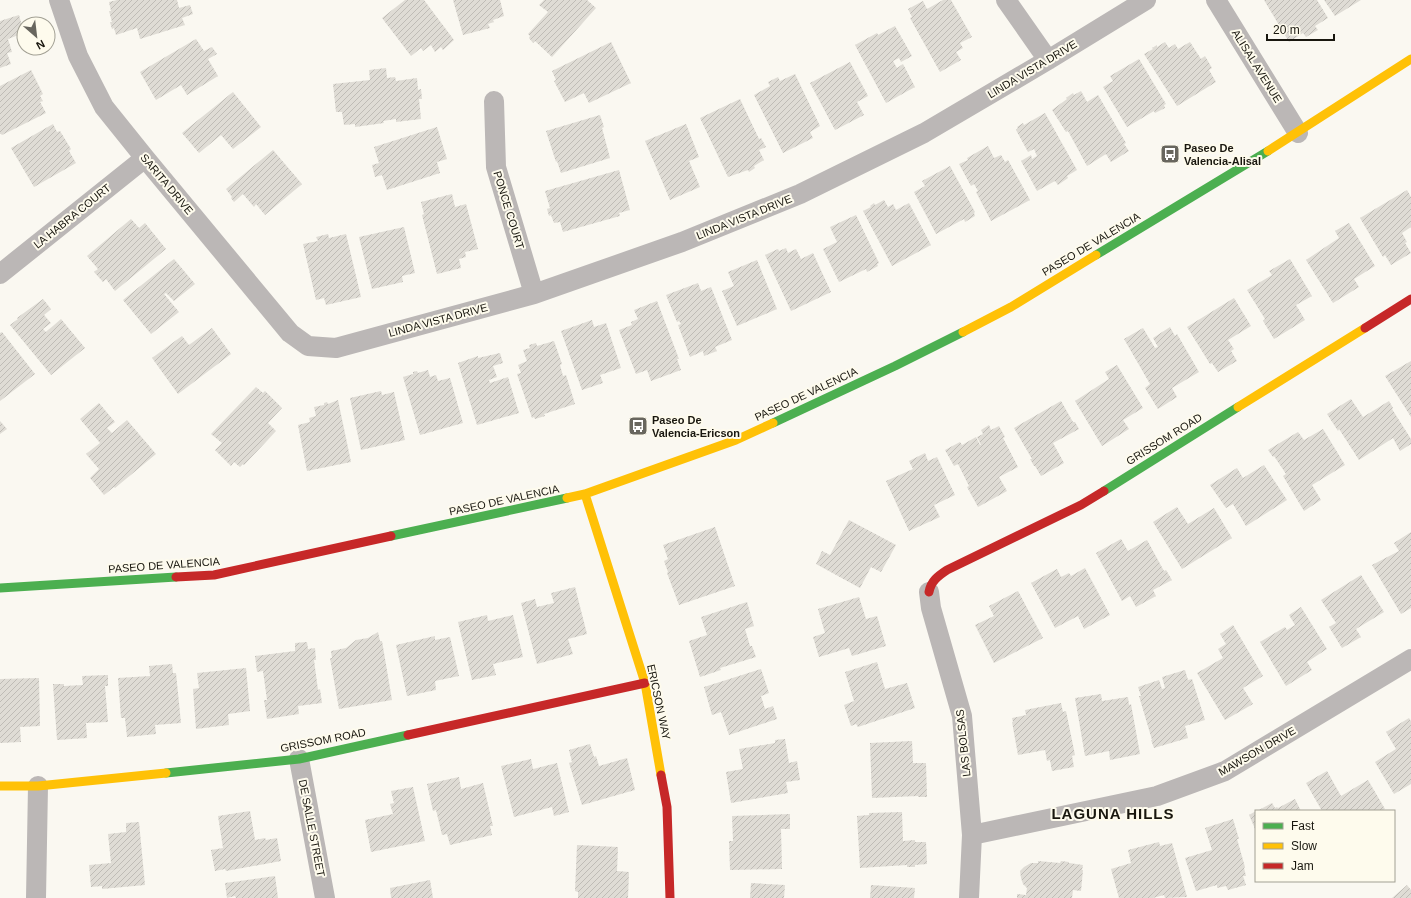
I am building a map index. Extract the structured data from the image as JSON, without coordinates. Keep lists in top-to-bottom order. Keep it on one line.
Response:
{"streets":{"street":["ALISAL AVENUE","LINDA VISTA DRIVE","SARITA DRIVE","PONCE COURT","LA HABRA COURT","PASEO DE VALENCIA","GRISSOM ROAD","ERICSON WAY","LAS BOLSAS","MAWSON DRIVE","DE SALLE STREET"]},"crossings":[["ALISAL AVENUE","PASEO DE VALENCIA"],["LINDA VISTA DRIVE","SARITA DRIVE"],["LINDA VISTA DRIVE","PONCE COURT"],["SARITA DRIVE","LA HABRA COURT"],["PASEO DE VALENCIA","ERICSON WAY"],["GRISSOM ROAD","ERICSON WAY"],["GRISSOM ROAD","LAS BOLSAS"],["GRISSOM ROAD","DE SALLE STREET"],["LAS BOLSAS","MAWSON DRIVE"]],"districts":["LAGUNA HILLS"],"places":{"bus stop":["Paseo De Valencia-Alisal","Paseo De Valencia-Ericson"]},"legend":["Fast","Slow","Jam"],"scale_bar":"20 m","north":"bottom right"}
